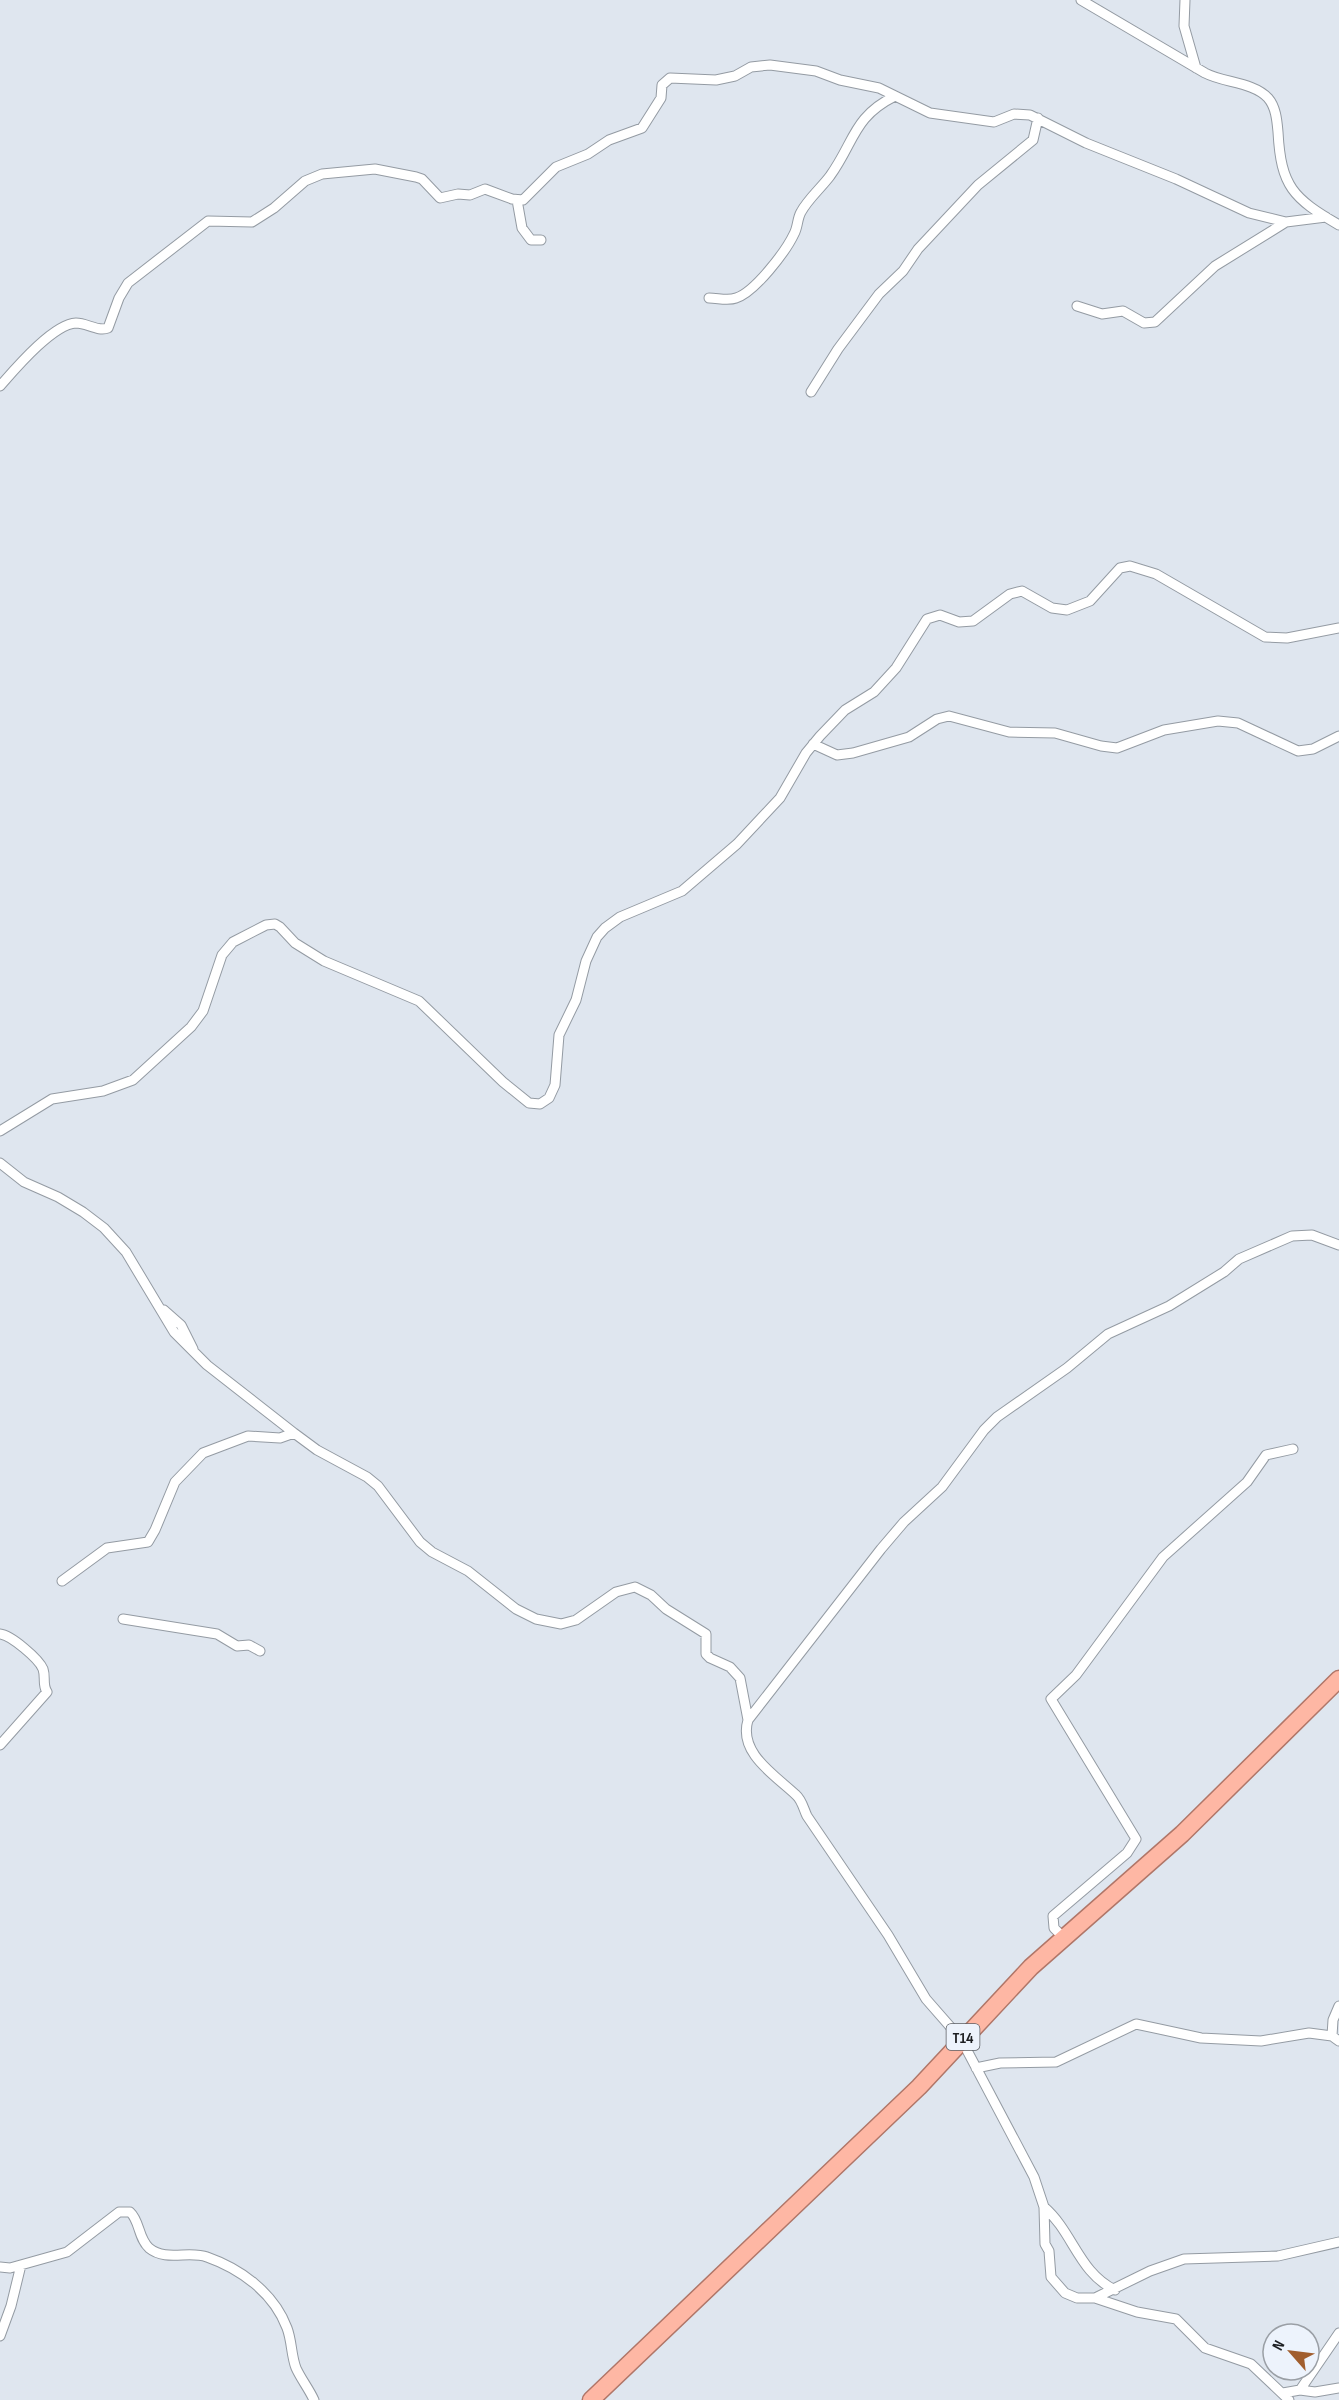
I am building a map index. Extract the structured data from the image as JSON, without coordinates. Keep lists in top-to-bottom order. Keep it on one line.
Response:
{"streets":{"highway":["T14"]},"north":"top left"}
